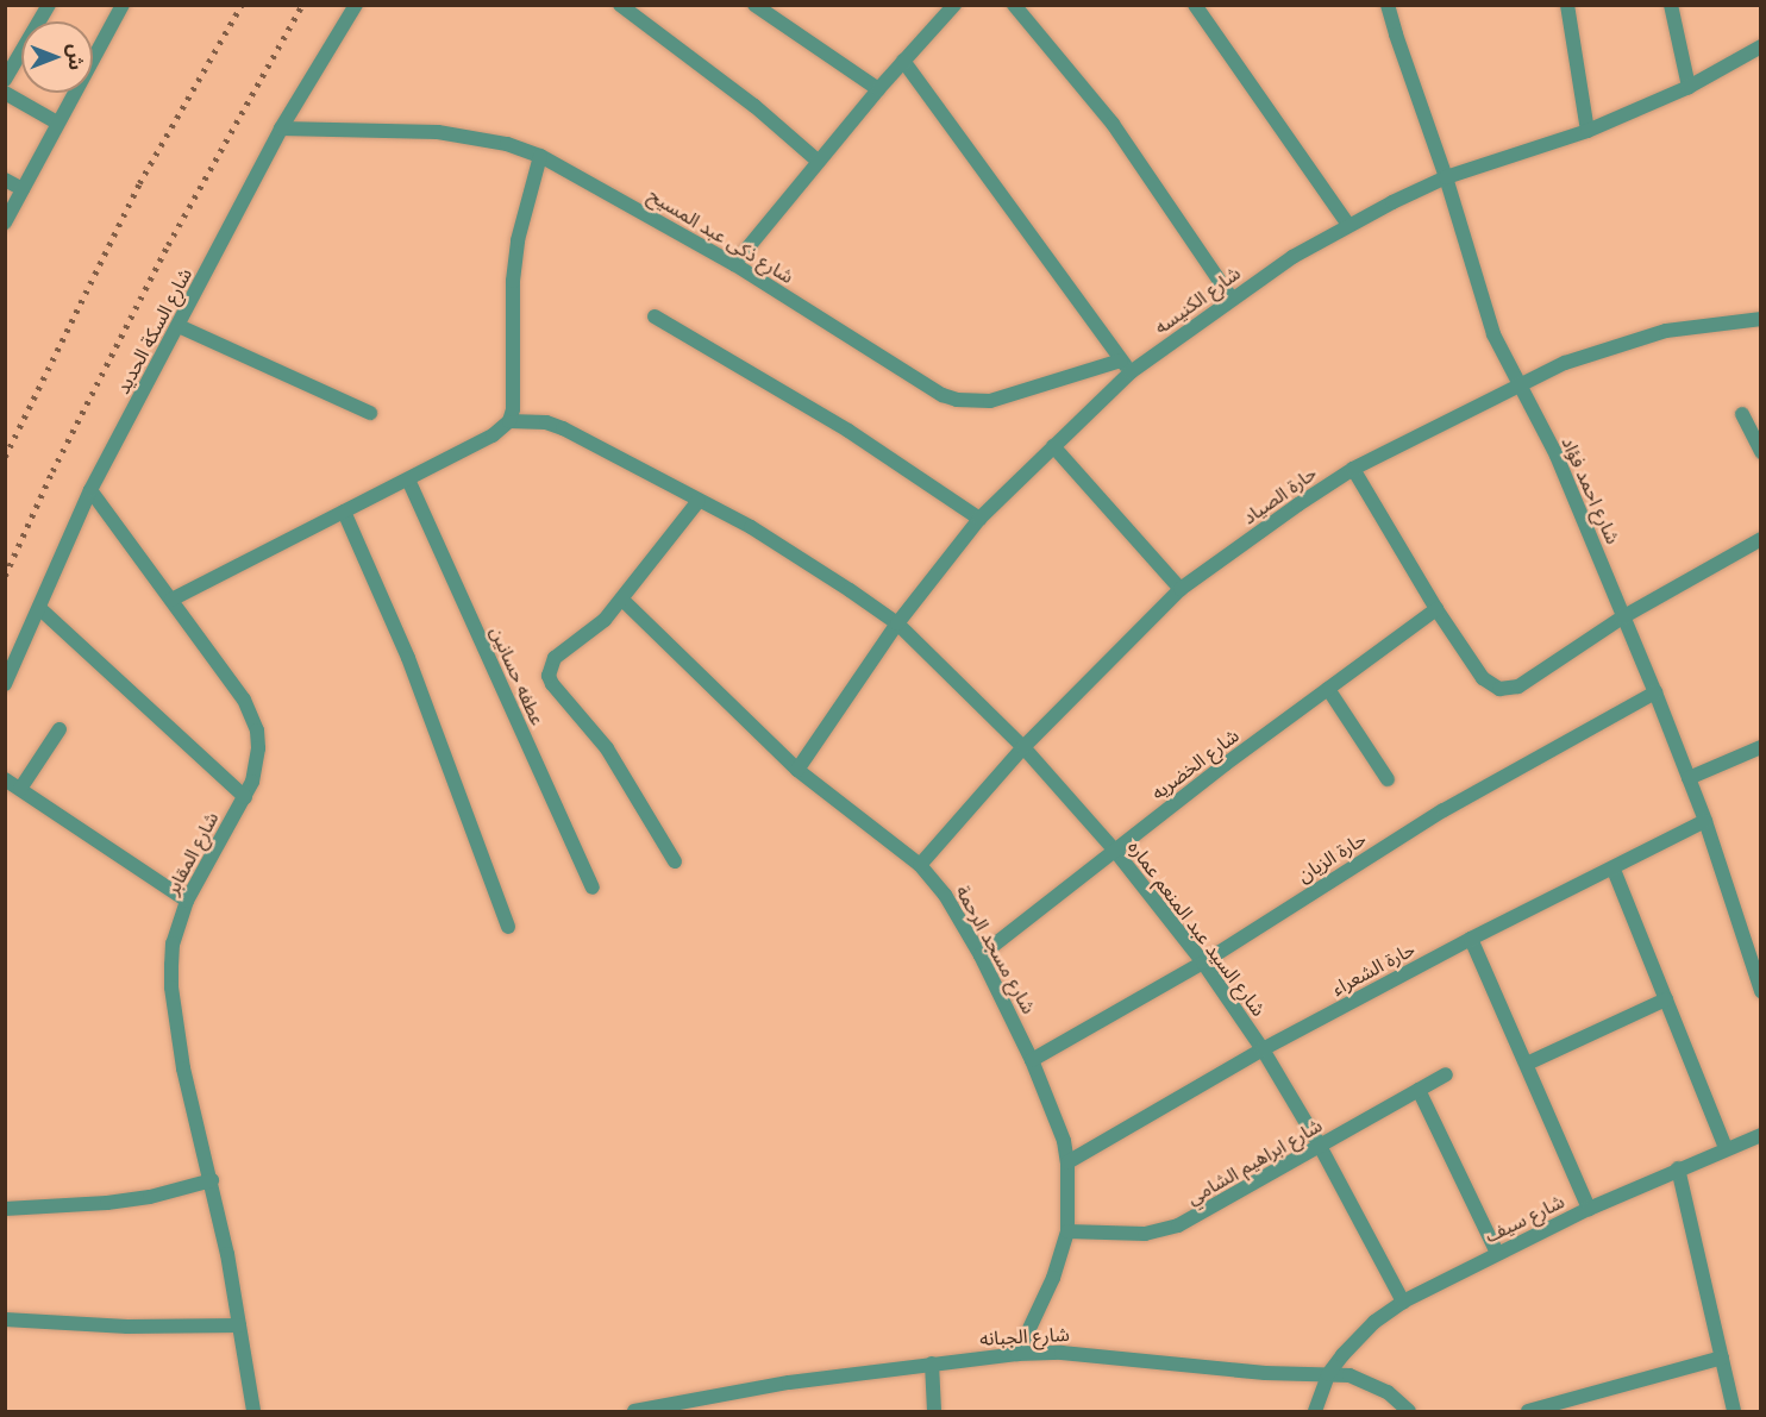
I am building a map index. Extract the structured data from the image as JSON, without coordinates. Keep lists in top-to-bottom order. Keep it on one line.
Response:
{"streets":{"street":["شارع ذكى عبد المسيح","شارع الكنيسه","شارع السكة الحديد","شارع احمد فؤاد","حارة الصياد","عطفه حسانين","شارع الخضريه","شارع المقابر","حارة الزيان","شارع السيد عبد المنعم عماره","شارع مسجد الرحمة","حارة الشعراء","شارع ابراهيم الشامي","شارع سيف","شارع الجبانه"]},"crossings":[["شارع ذكى عبد المسيح","شارع الكنيسه"],["شارع ذكى عبد المسيح","شارع السكة الحديد"],["شارع الكنيسه","شارع احمد فؤاد"],["شارع الكنيسه","شارع السيد عبد المنعم عماره"],["شارع الكنيسه","شارع مسجد الرحمة"],["شارع السكة الحديد","شارع المقابر"],["شارع احمد فؤاد","حارة الصياد"],["شارع احمد فؤاد","حارة الزيان"],["شارع احمد فؤاد","حارة الشعراء"],["حارة الصياد","شارع السيد عبد المنعم عماره"],["حارة الصياد","شارع مسجد الرحمة"],["شارع الخضريه","شارع السيد عبد المنعم عماره"],["شارع الخضريه","شارع مسجد الرحمة"],["حارة الزيان","شارع السيد عبد المنعم عماره"],["حارة الزيان","شارع مسجد الرحمة"],["شارع السيد عبد المنعم عماره","حارة الشعراء"],["شارع السيد عبد المنعم عماره","شارع ابراهيم الشامي"],["شارع السيد عبد المنعم عماره","شارع سيف"],["شارع مسجد الرحمة","حارة الشعراء"],["شارع مسجد الرحمة","شارع ابراهيم الشامي"],["شارع مسجد الرحمة","شارع الجبانه"],["شارع سيف","شارع الجبانه"]],"north":"right"}
